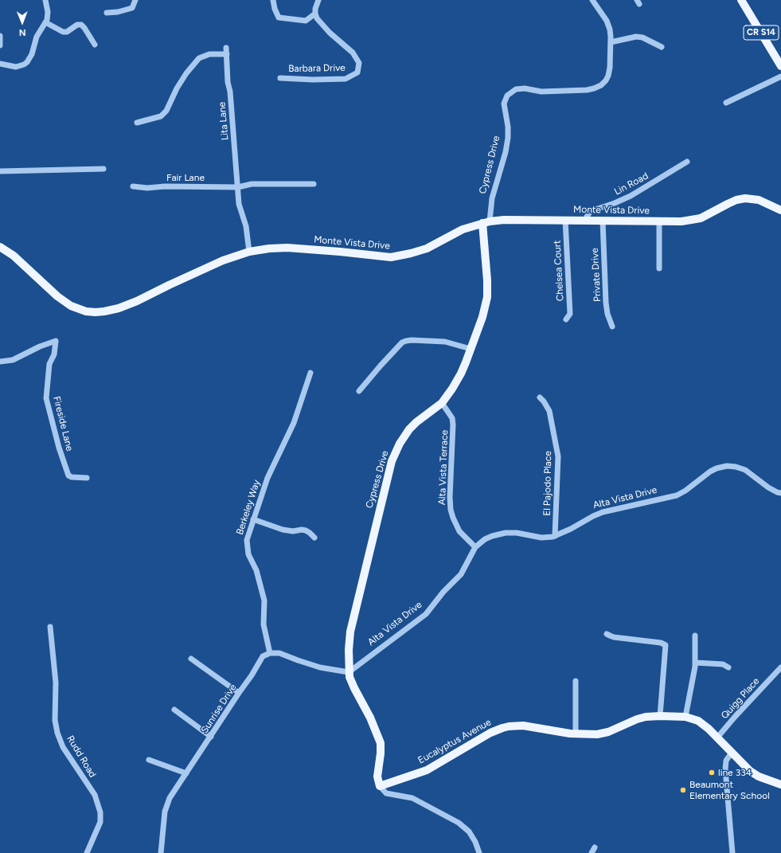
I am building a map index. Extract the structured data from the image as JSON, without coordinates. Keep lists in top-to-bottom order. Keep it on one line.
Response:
{"streets":{"main road":["CR S14","Cypress Drive","Monte Vista Drive","Eucalyptus Avenue"],"street":["Barbara Drive","Lita Lane","Fair Lane","Lin Road","Chelsea Court","Private Drive","Fireside Lane","Alta Vista Terrace","El Pajodo Place","Alta Vista Drive","Berkeley Way","Quigg Place","Sunrise Drive","Rudd Road"]},"crossings":[["Lita Lane","Fair Lane"],["Lita Lane","Monte Vista Drive"],["Cypress Drive","Monte Vista Drive"],["Cypress Drive","Alta Vista Terrace"],["Cypress Drive","Alta Vista Drive"],["Lin Road","Monte Vista Drive"],["Monte Vista Drive","Chelsea Court"],["Monte Vista Drive","Private Drive"],["Alta Vista Terrace","Alta Vista Drive"],["El Pajodo Place","Alta Vista Drive"],["Berkeley Way","Sunrise Drive"],["Quigg Place","Eucalyptus Avenue"]],"places":["line 334","Beaumont Elementary School"],"north":"bottom"}
